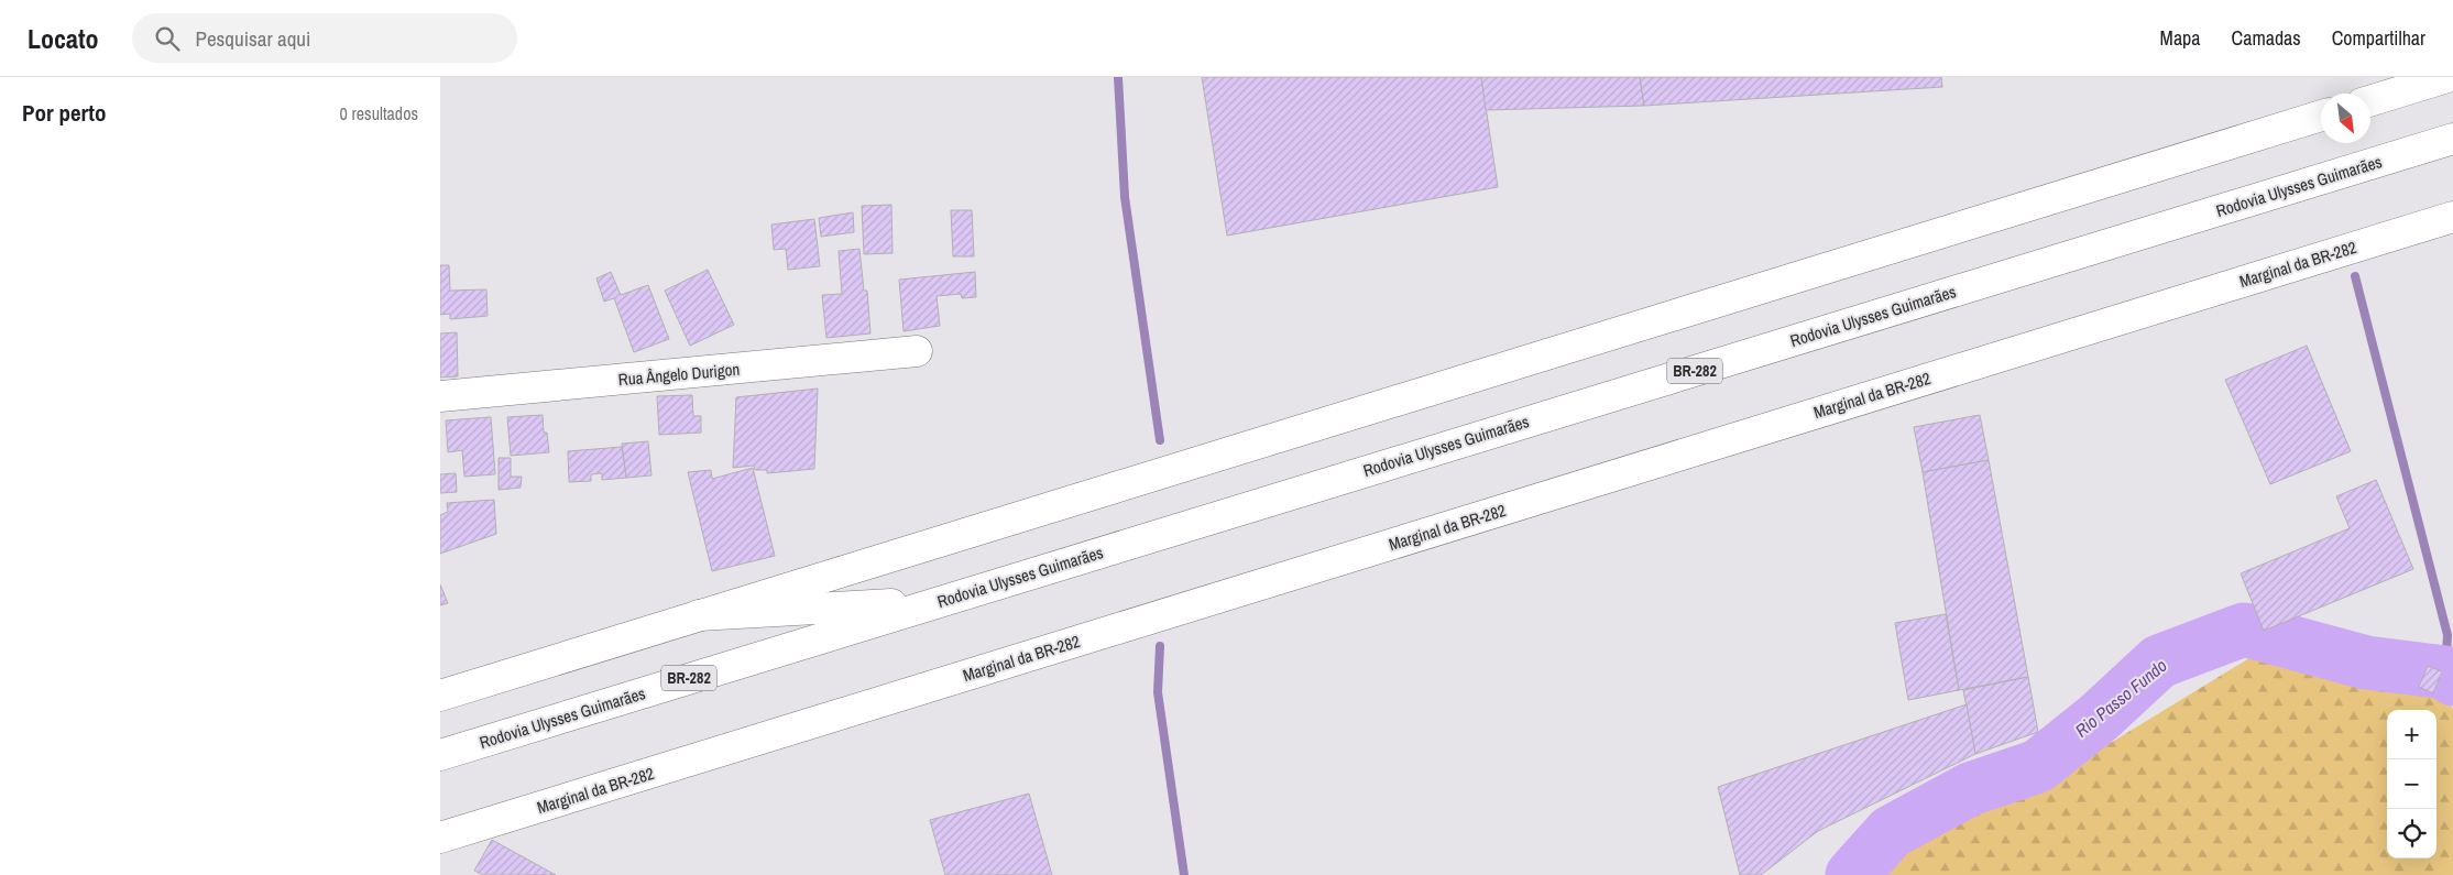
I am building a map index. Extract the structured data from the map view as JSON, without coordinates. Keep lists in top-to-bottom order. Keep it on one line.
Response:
{"streets":{"main road":["Rodovia Ulysses Guimarães","Marginal da BR-282","BR-282","Rua Ângelo Durigon"]},"water":["Rio Passo Fundo"],"north":"bottom right","page":{"header":"Locato","search":"Pesquisar aqui","nav":["Mapa","Camadas","Compartilhar"],"heading":["Por perto","0 resultados"],"map_buttons":["+","−"]}}
